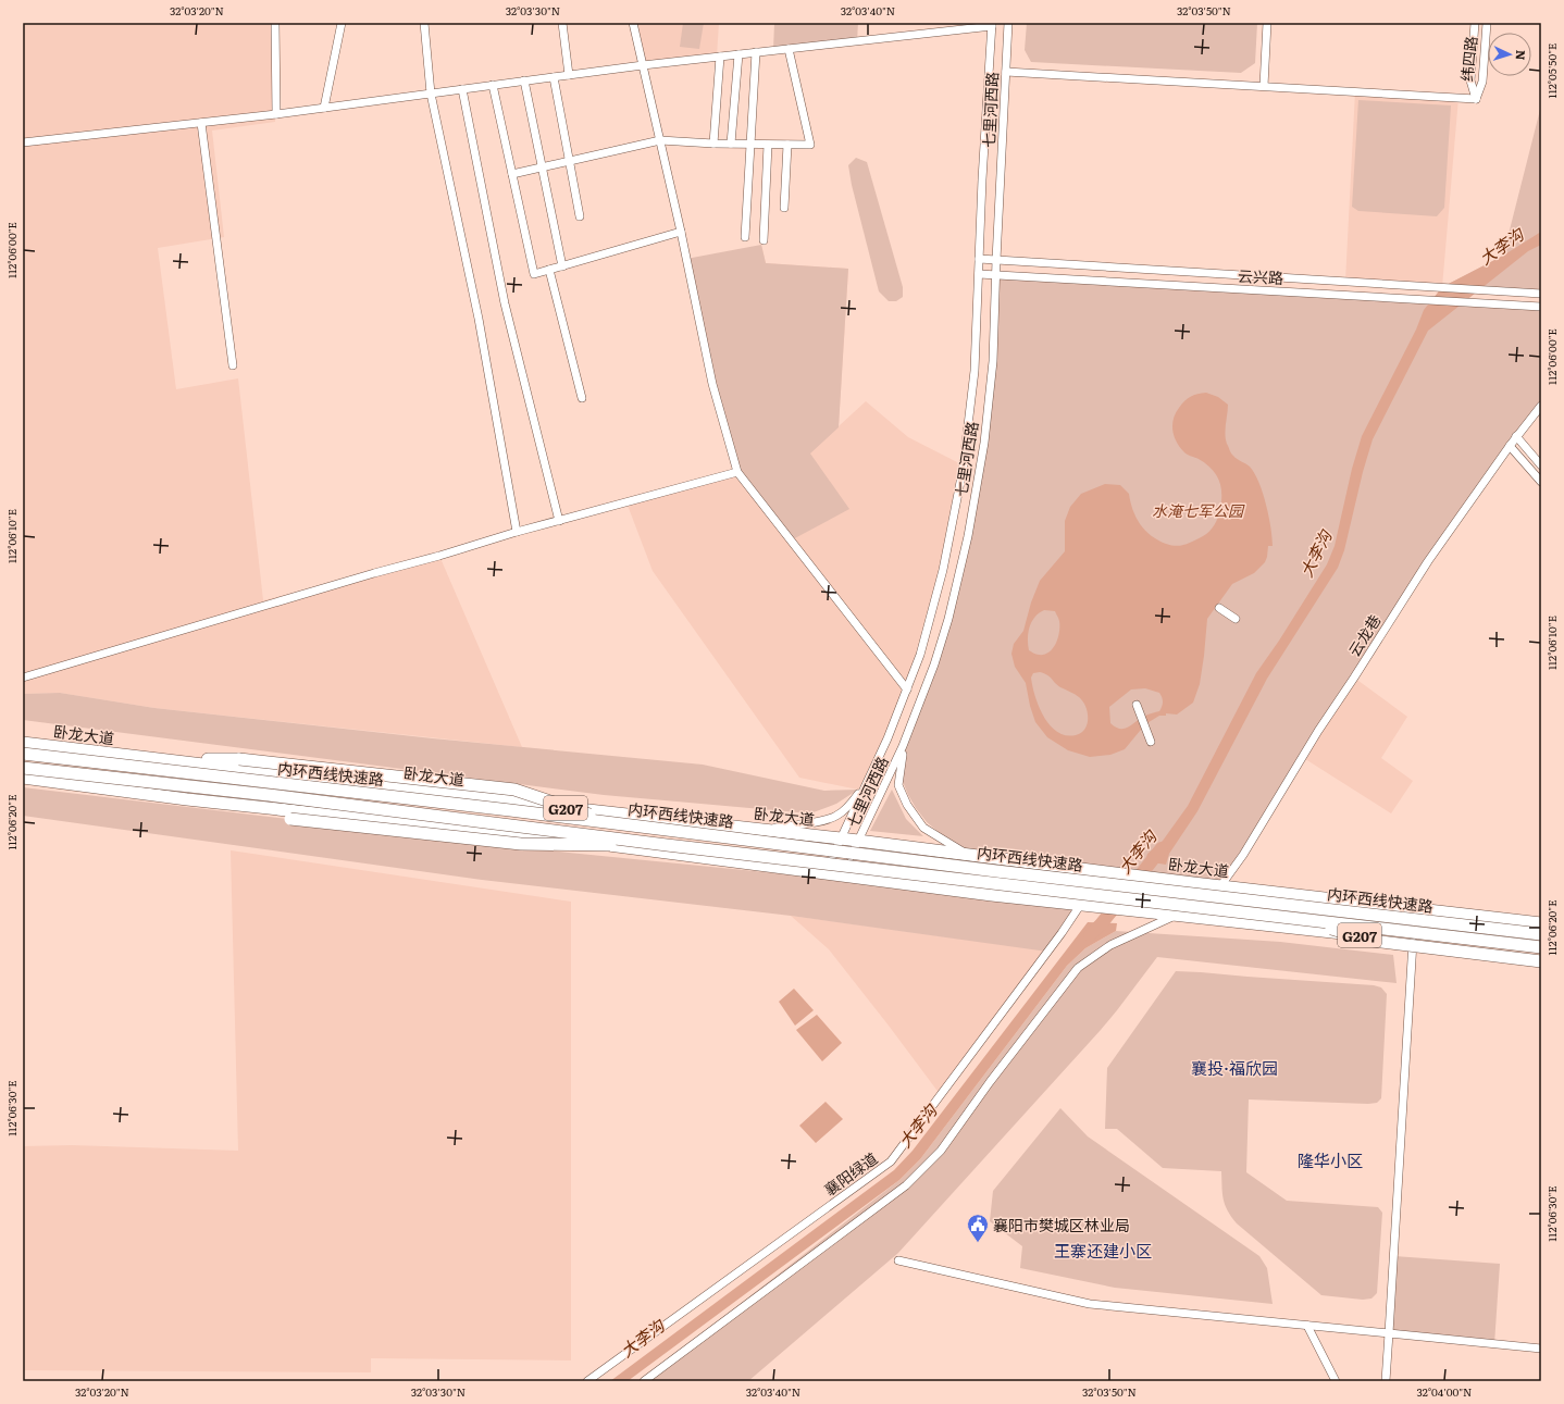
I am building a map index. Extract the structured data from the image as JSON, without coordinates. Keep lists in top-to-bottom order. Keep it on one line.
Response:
{"streets":{"highway":["卧龙大道","内环西线快速路","G207"],"street":["纬四路","七里河西路","云兴路","云龙巷","襄阳绿道"]},"crossings":[["七里河西路","云兴路"],["七里河西路","卧龙大道"],["七里河西路","G207"],["云龙巷","卧龙大道"],["G207","襄阳绿道"]],"districts":["襄投·福欣园","隆华小区","王寨还建小区"],"water":["大李沟"],"parks":["水淹七军公园"],"places":{"public building":["襄阳市樊城区林业局"]},"north":"right","coordinates":["32°03'20\"N","32°03'30\"N","32°03'40\"N","32°03'50\"N","112°05'50\"E","112°06'00\"E","112°06'10\"E","112°06'20\"E","112°06'30\"E","32°04'00\"N"]}
